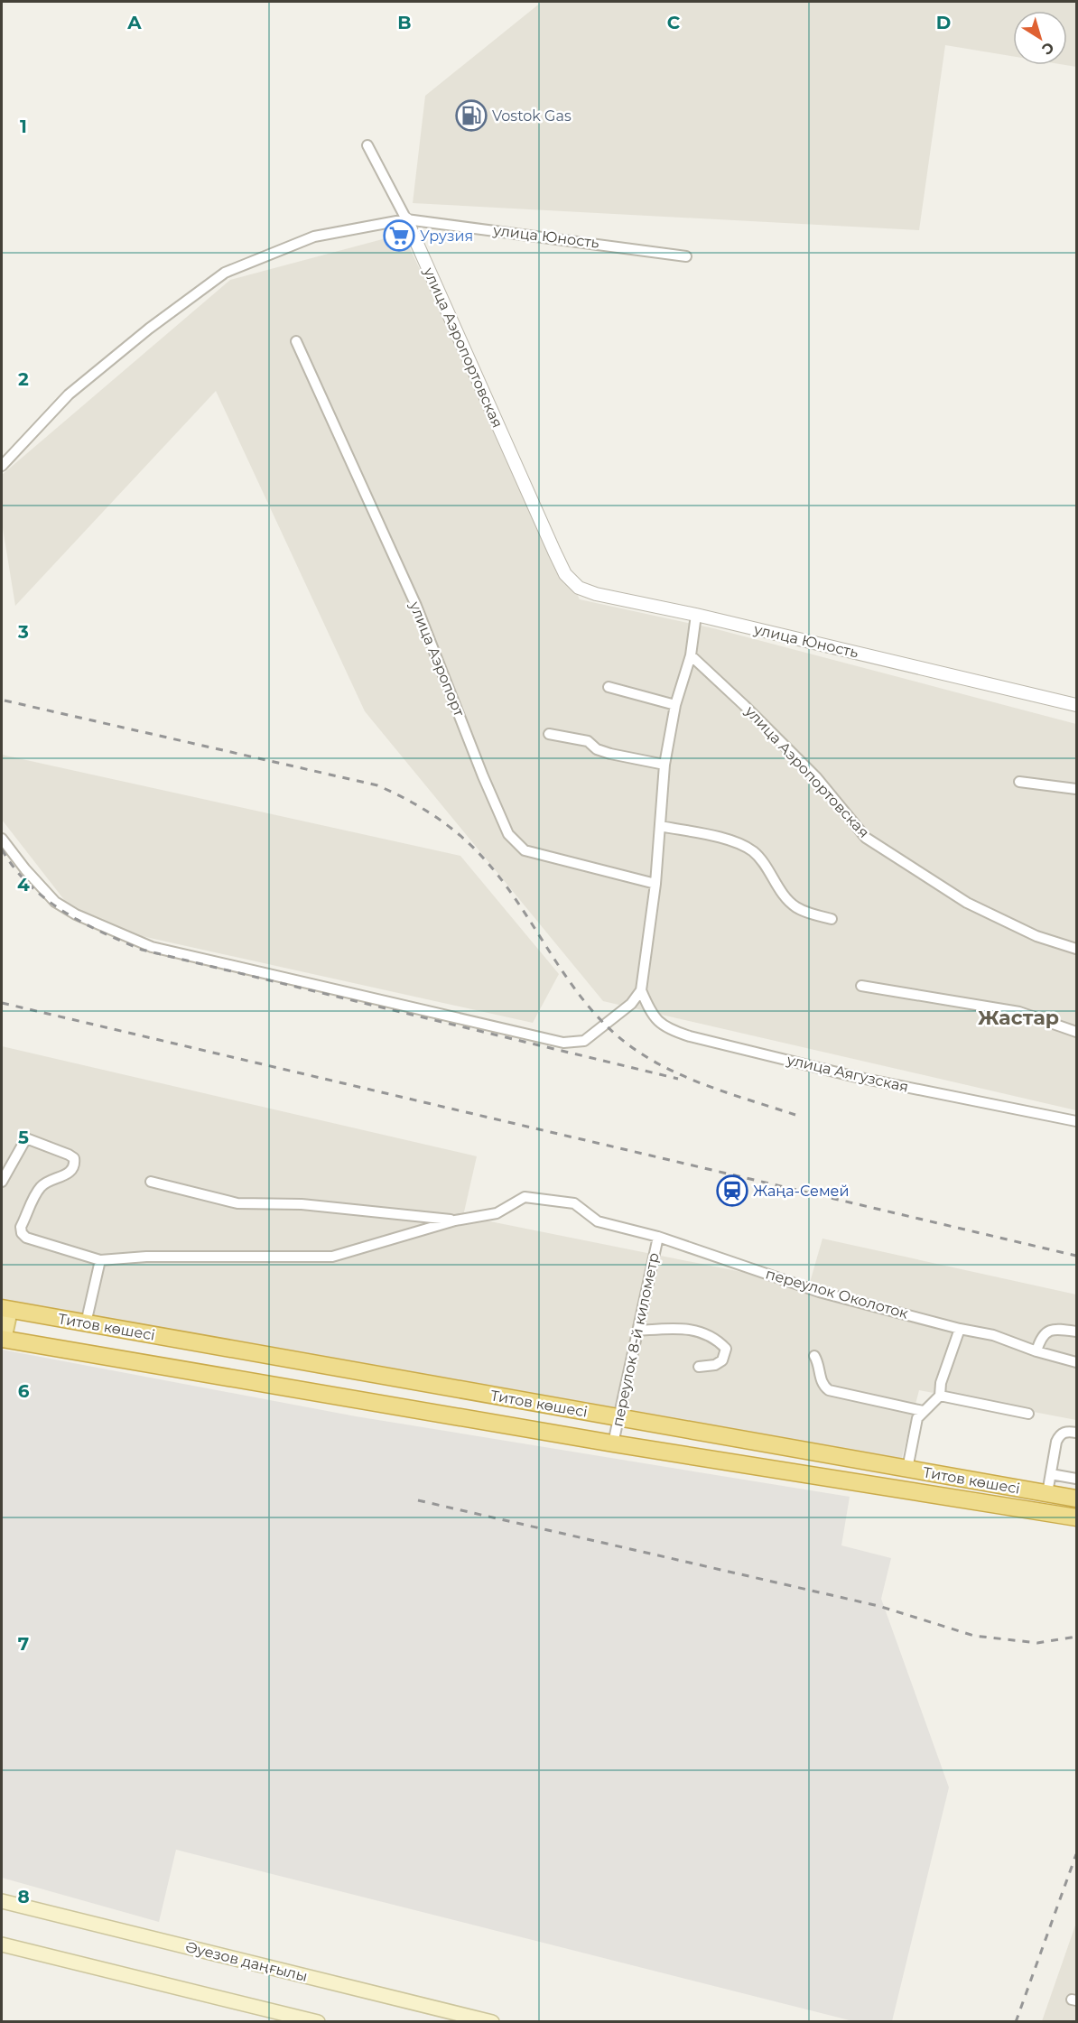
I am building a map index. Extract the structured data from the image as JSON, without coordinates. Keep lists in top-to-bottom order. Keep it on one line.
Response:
{"streets":{"highway":["Титов көшесі"],"main road":["Әуезов даңғылы"],"street":["улица Юность","улица Аэропортовская","улица Аэропорт","улица Аягузская","переулок Околоток","переулок 8-й километр"]},"crossings":[["улица Юность","улица Аэропортовская"],["переулок Околоток","переулок 8-й километр"],["Титов көшесі","переулок 8-й километр"]],"districts":["Жастар"],"places":{"fuel station":["Vostok Gas"],"supermarket":["Урузия"],"station":["Жаңа-Семей"]},"north":"bottom right","grid":{"columns":["A","B","C","D"],"rows":["1","2","3","4","5","6","7","8"]}}
